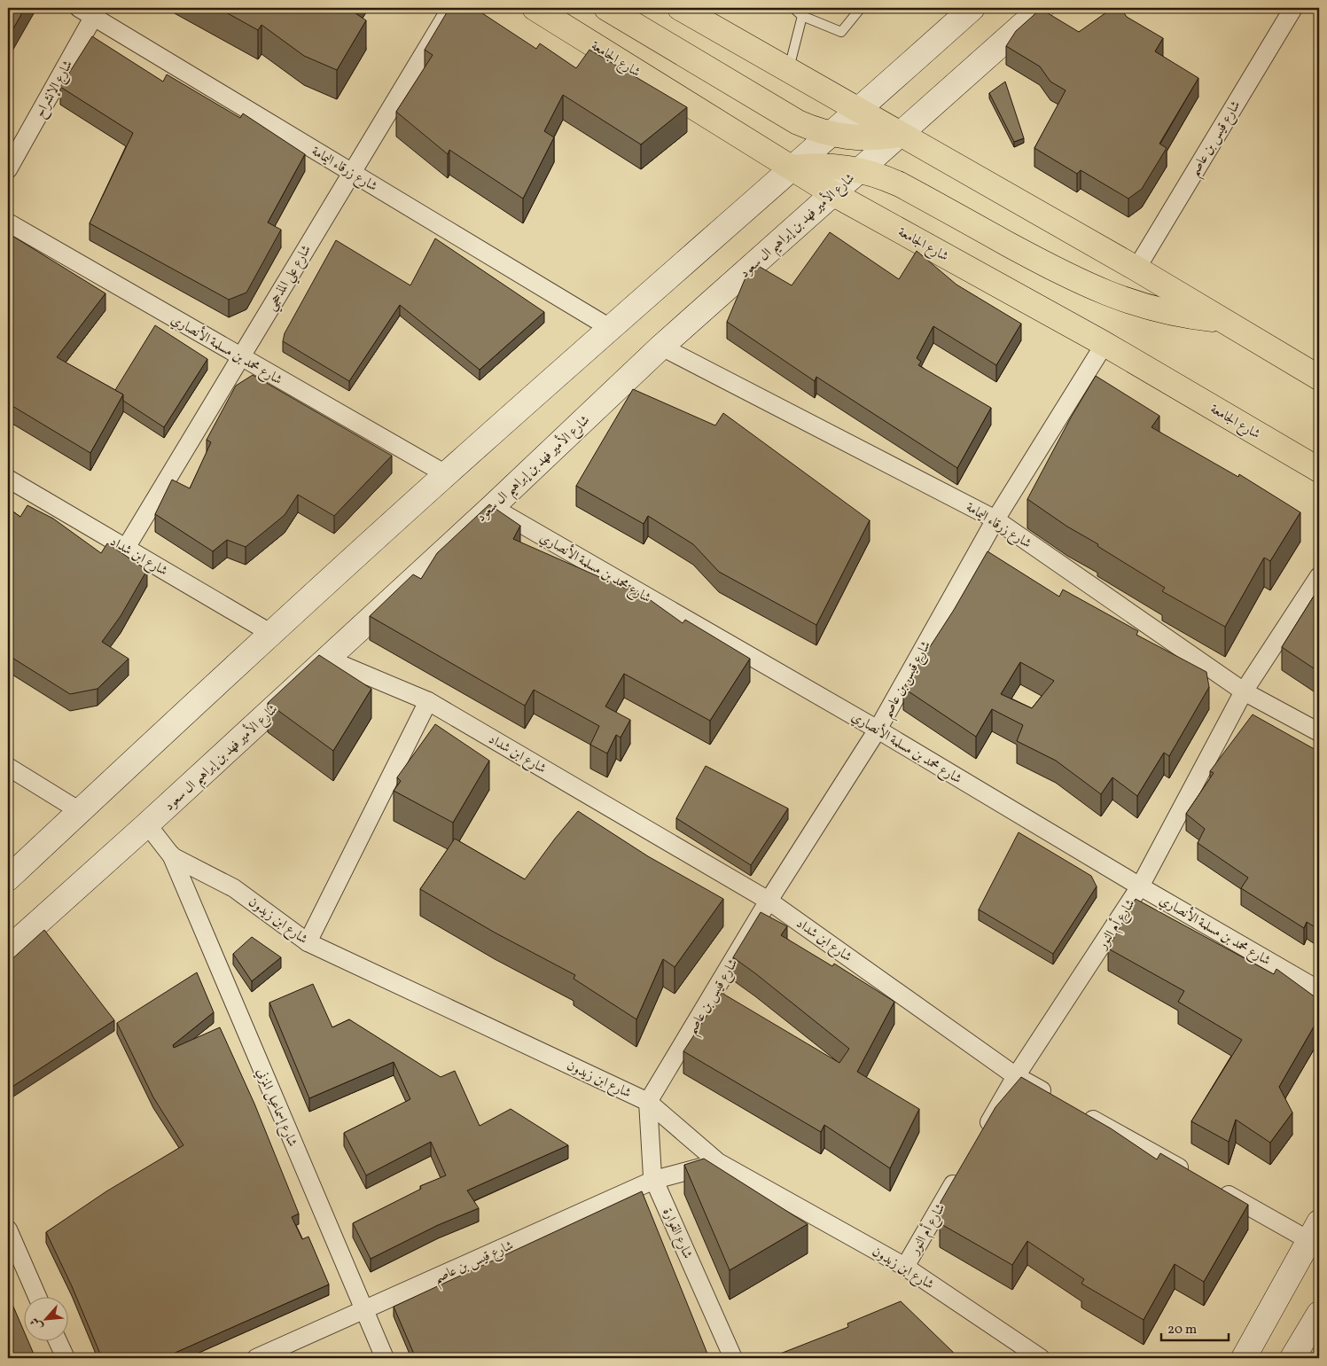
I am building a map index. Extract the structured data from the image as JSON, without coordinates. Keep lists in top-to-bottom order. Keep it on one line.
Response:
{"streets":{"main road":["شارع الجامعة","شارع الأمير فهد بن إبراهيم ال سعود"],"street":["شارع الإنشراح","شارع قيس بن عاصم","شارع زرقاء اليمامة","شارع علي المذحجي","شارع محمد بن مسلمة الأنصاري","شارع ابن شداد","شارع ابن زيدون","شارع أم النور","شارع إسماعيل المزني","شارع القوارة"]},"crossings":[["شارع الجامعة","شارع قيس بن عاصم"],["شارع الجامعة","شارع الأمير فهد بن إبراهيم ال سعود"],["شارع الإنشراح","شارع زرقاء اليمامة"],["شارع قيس بن عاصم","شارع زرقاء اليمامة"],["شارع قيس بن عاصم","شارع محمد بن مسلمة الأنصاري"],["شارع قيس بن عاصم","شارع ابن شداد"],["شارع قيس بن عاصم","شارع ابن زيدون"],["شارع قيس بن عاصم","شارع إسماعيل المزني"],["شارع قيس بن عاصم","شارع القوارة"],["شارع زرقاء اليمامة","شارع الأمير فهد بن إبراهيم ال سعود"],["شارع زرقاء اليمامة","شارع علي المذحجي"],["شارع زرقاء اليمامة","شارع أم النور"],["شارع الأمير فهد بن إبراهيم ال سعود","شارع محمد بن مسلمة الأنصاري"],["شارع الأمير فهد بن إبراهيم ال سعود","شارع ابن شداد"],["شارع الأمير فهد بن إبراهيم ال سعود","شارع ابن زيدون"],["شارع علي المذحجي","شارع محمد بن مسلمة الأنصاري"],["شارع علي المذحجي","شارع ابن شداد"],["شارع محمد بن مسلمة الأنصاري","شارع أم النور"],["شارع ابن شداد","شارع أم النور"],["شارع ابن زيدون","شارع أم النور"],["شارع ابن زيدون","شارع إسماعيل المزني"],["شارع ابن زيدون","شارع القوارة"]],"scale_bar":"20 m","north":"bottom left"}
